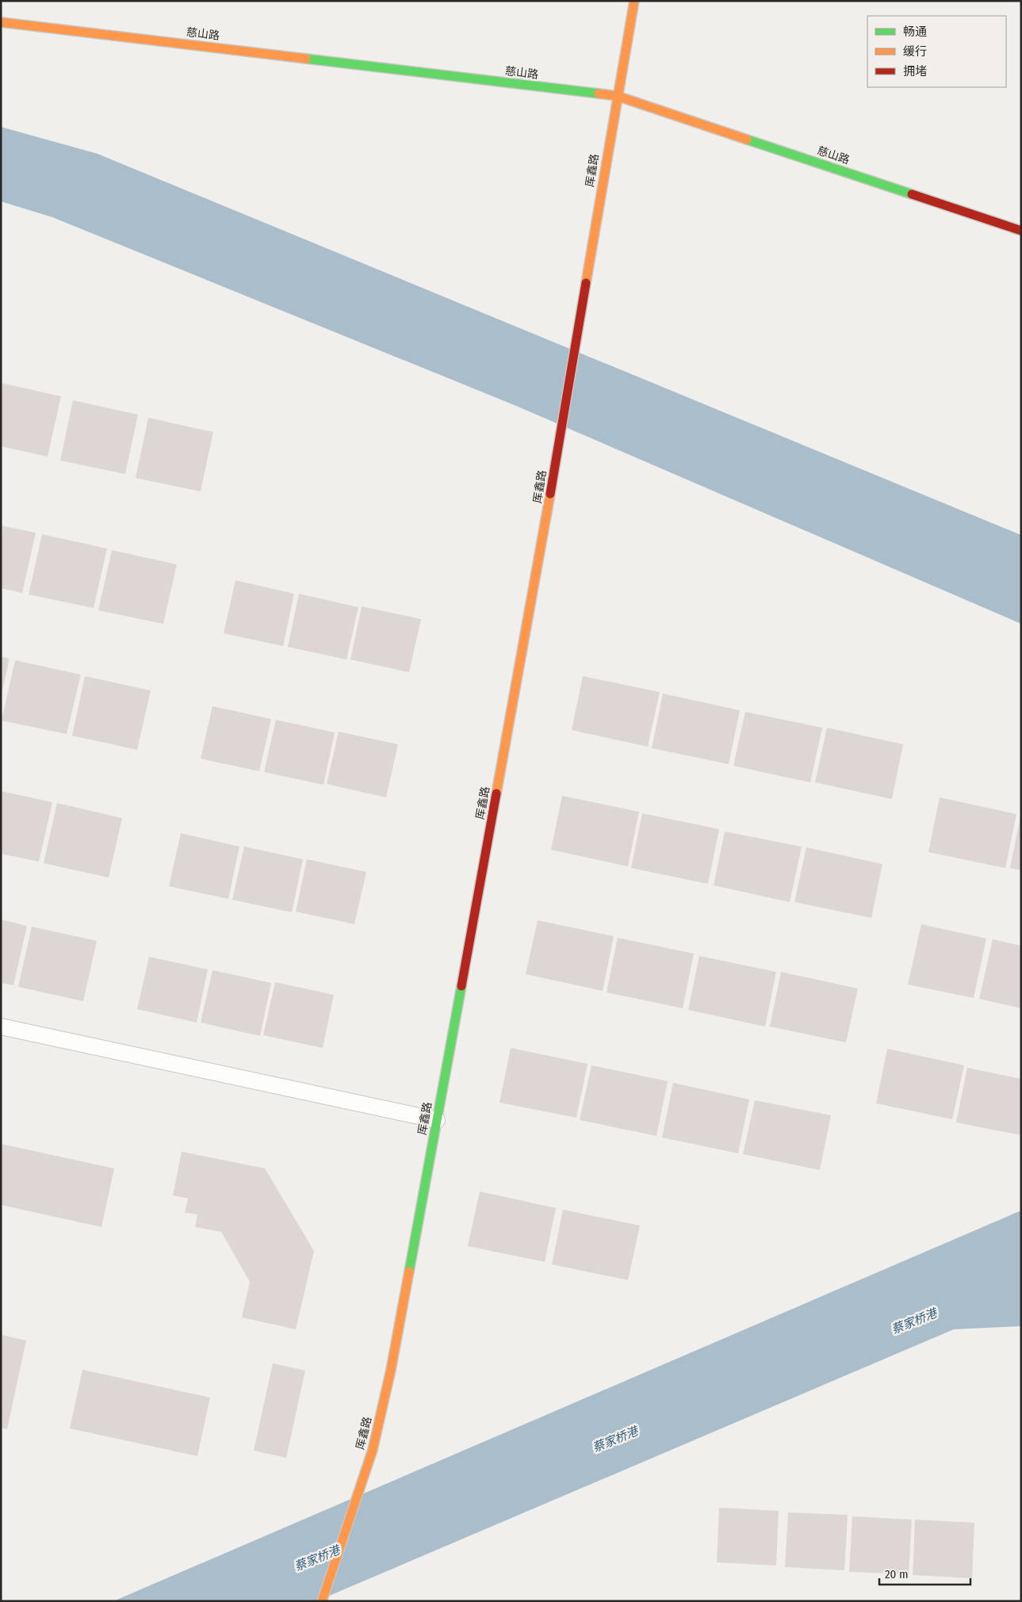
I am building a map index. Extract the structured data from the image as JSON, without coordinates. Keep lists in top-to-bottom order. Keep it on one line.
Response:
{"streets":{"street":["慈山路","厍鑫路"]},"crossings":[["慈山路","厍鑫路"]],"water":["蔡家桥港"],"legend":["畅通","缓行","拥堵"],"scale_bar":"20 m"}
